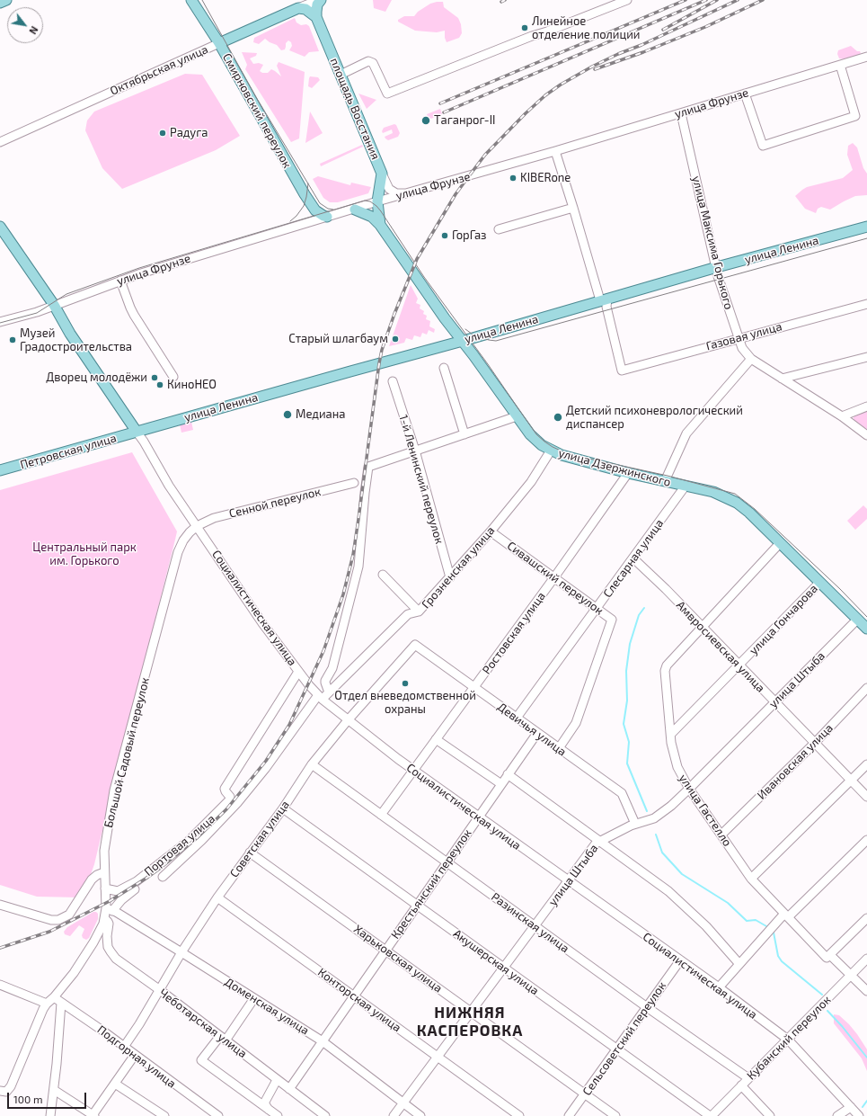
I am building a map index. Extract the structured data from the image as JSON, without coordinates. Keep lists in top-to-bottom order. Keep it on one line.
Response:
{"streets":{"main road":["Октябрьская улица","площадь Восстания","Смирновский переулок","улица Ленина","Петровская улица","улица Дзержинского"],"street":["улица Фрунзе","улица Максима Горького","Газовая улица","1-й Ленинский переулок","Сенной переулок","Слесарная улица","Грозненская улица","Сивашский переулок","Социалистическая улица","улица Гончарова","Ростовская улица","Амвросиевская улица","улица Штыба","Девичья улица","Большой Садовый переулок","Ивановская улица","улица Гастелло","Советская улица","Портовая улица","Крестьянский переулок","Разинская улица","Харьковская улица","Акушерская улица","Конторская улица","Доменская улица","Чеботарская улица","Кубанский переулок","Сельсоветский переулок","Подгорная улица"]},"crossings":[["Октябрьская улица","Смирновский переулок"],["улица Фрунзе","площадь Восстания"],["улица Фрунзе","Смирновский переулок"],["улица Фрунзе","улица Максима Горького"],["улица Фрунзе","улица Дзержинского"],["площадь Восстания","улица Дзержинского"],["улица Максима Горького","улица Ленина"],["улица Максима Горького","Газовая улица"],["улица Ленина","Газовая улица"],["улица Ленина","Петровская улица"],["улица Ленина","улица Дзержинского"],["улица Ленина","Социалистическая улица"],["Петровская улица","Социалистическая улица"],["улица Дзержинского","Слесарная улица"],["улица Дзержинского","Грозненская улица"],["улица Дзержинского","улица Гончарова"],["улица Дзержинского","Ростовская улица"],["улица Дзержинского","улица Штыба"],["улица Дзержинского","улица Гастелло"],["1-й Ленинский переулок","Грозненская улица"],["Сенной переулок","Социалистическая улица"],["Сенной переулок","Большой Садовый переулок"],["Слесарная улица","Сивашский переулок"],["Слесарная улица","Амвросиевская улица"],["Слесарная улица","Девичья улица"],["Грозненская улица","Сивашский переулок"],["Грозненская улица","Социалистическая улица"],["Грозненская улица","Портовая улица"],["Сивашский переулок","Ростовская улица"],["Сивашский переулок","Девичья улица"],["Социалистическая улица","Ростовская улица"],["Социалистическая улица","улица Штыба"],["Социалистическая улица","Большой Садовый переулок"],["Социалистическая улица","Советская улица"],["Социалистическая улица","Портовая улица"],["Социалистическая улица","Крестьянский переулок"],["Социалистическая улица","Кубанский переулок"],["Социалистическая улица","Сельсоветский переулок"],["улица Гончарова","Амвросиевская улица"],["улица Гончарова","улица Гастелло"],["Ростовская улица","Девичья улица"],["Ростовская улица","Разинская улица"],["Амвросиевская улица","улица Штыба"],["Амвросиевская улица","Ивановская улица"],["Амвросиевская улица","улица Гастелло"],["улица Штыба","Девичья улица"],["улица Штыба","улица Гастелло"],["улица Штыба","Разинская улица"],["улица Штыба","Харьковская улица"],["улица Штыба","Акушерская улица"],["улица Штыба","Конторская улица"],["улица Штыба","Доменская улица"],["Девичья улица","Советская улица"],["Девичья улица","Крестьянский переулок"],["Большой Садовый переулок","Портовая улица"],["Большой Садовый переулок","Доменская улица"],["Большой Садовый переулок","Чеботарская улица"],["Большой Садовый переулок","Подгорная улица"],["Ивановская улица","улица Гастелло"],["улица Гастелло","Кубанский переулок"],["Советская улица","Разинская улица"],["Советская улица","Харьковская улица"],["Советская улица","Акушерская улица"],["Советская улица","Конторская улица"],["Советская улица","Доменская улица"],["Советская улица","Чеботарская улица"],["Советская улица","Подгорная улица"],["Крестьянский переулок","Разинская улица"],["Крестьянский переулок","Харьковская улица"],["Крестьянский переулок","Акушерская улица"],["Крестьянский переулок","Конторская улица"],["Крестьянский переулок","Доменская улица"],["Крестьянский переулок","Чеботарская улица"],["Разинская улица","Кубанский переулок"],["Разинская улица","Сельсоветский переулок"],["Харьковская улица","Сельсоветский переулок"],["Акушерская улица","Кубанский переулок"],["Акушерская улица","Сельсоветский переулок"]],"districts":["НИЖНЯЯ КАСПЕРОВКА"],"parks":["Центральный парк им. Горького"],"places":["Линейное отделение полиции","Таганрог-II","Радуга","KIBERone","ГорГаз","Старый шлагбаум","Музей Градостроительства","Дворец молодёжи","КиноНЕО","Медиана","Детский психоневрологический диспансер","Отдел вневедомственной охраны"],"scale_bar":"100 m","north":"bottom right"}
